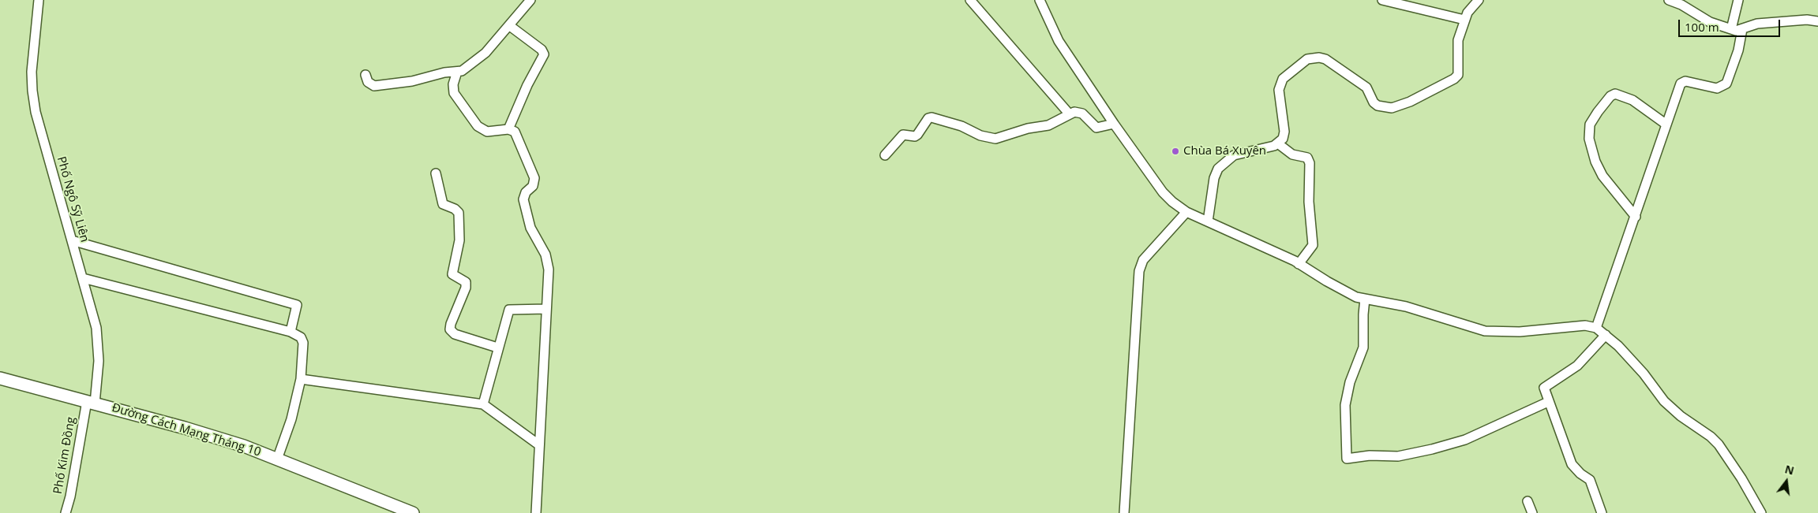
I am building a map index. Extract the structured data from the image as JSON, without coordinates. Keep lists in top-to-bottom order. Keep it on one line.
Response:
{"streets":{"main road":["Đường Cách Mạng Tháng 10"],"street":["Phố Ngô Sỹ Liên","Phố Kim Đồng"]},"crossings":[["Phố Ngô Sỹ Liên","Đường Cách Mạng Tháng 10"],["Phố Ngô Sỹ Liên","Phố Kim Đồng"],["Đường Cách Mạng Tháng 10","Phố Kim Đồng"]],"places":["Chùa Bá Xuyên"],"scale_bar":"100 m","north":"top"}
